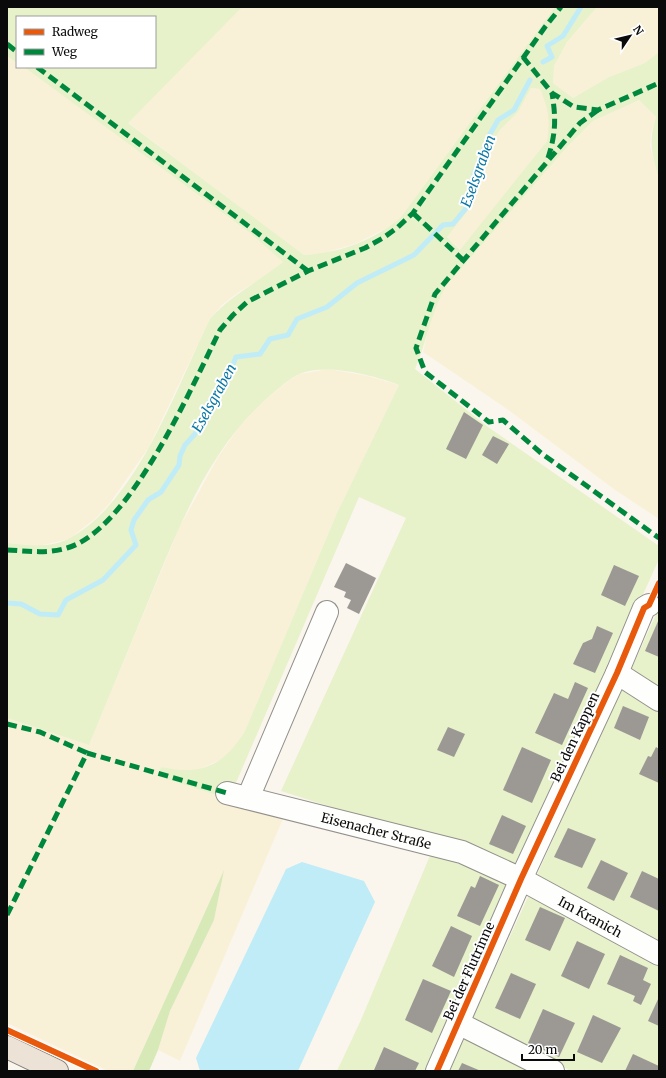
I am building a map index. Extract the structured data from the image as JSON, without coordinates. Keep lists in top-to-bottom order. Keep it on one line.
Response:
{"streets":{"street":["Bei den Kappen","Eisenacher Straße","Im Kranich","Bei der Flutrinne"]},"crossings":[["Bei den Kappen","Eisenacher Straße"],["Bei den Kappen","Im Kranich"],["Bei den Kappen","Bei der Flutrinne"],["Eisenacher Straße","Im Kranich"],["Eisenacher Straße","Bei der Flutrinne"],["Im Kranich","Bei der Flutrinne"]],"water":["Eselsgraben"],"legend":["Radweg","Weg"],"scale_bar":"20 m","north":"top right"}
